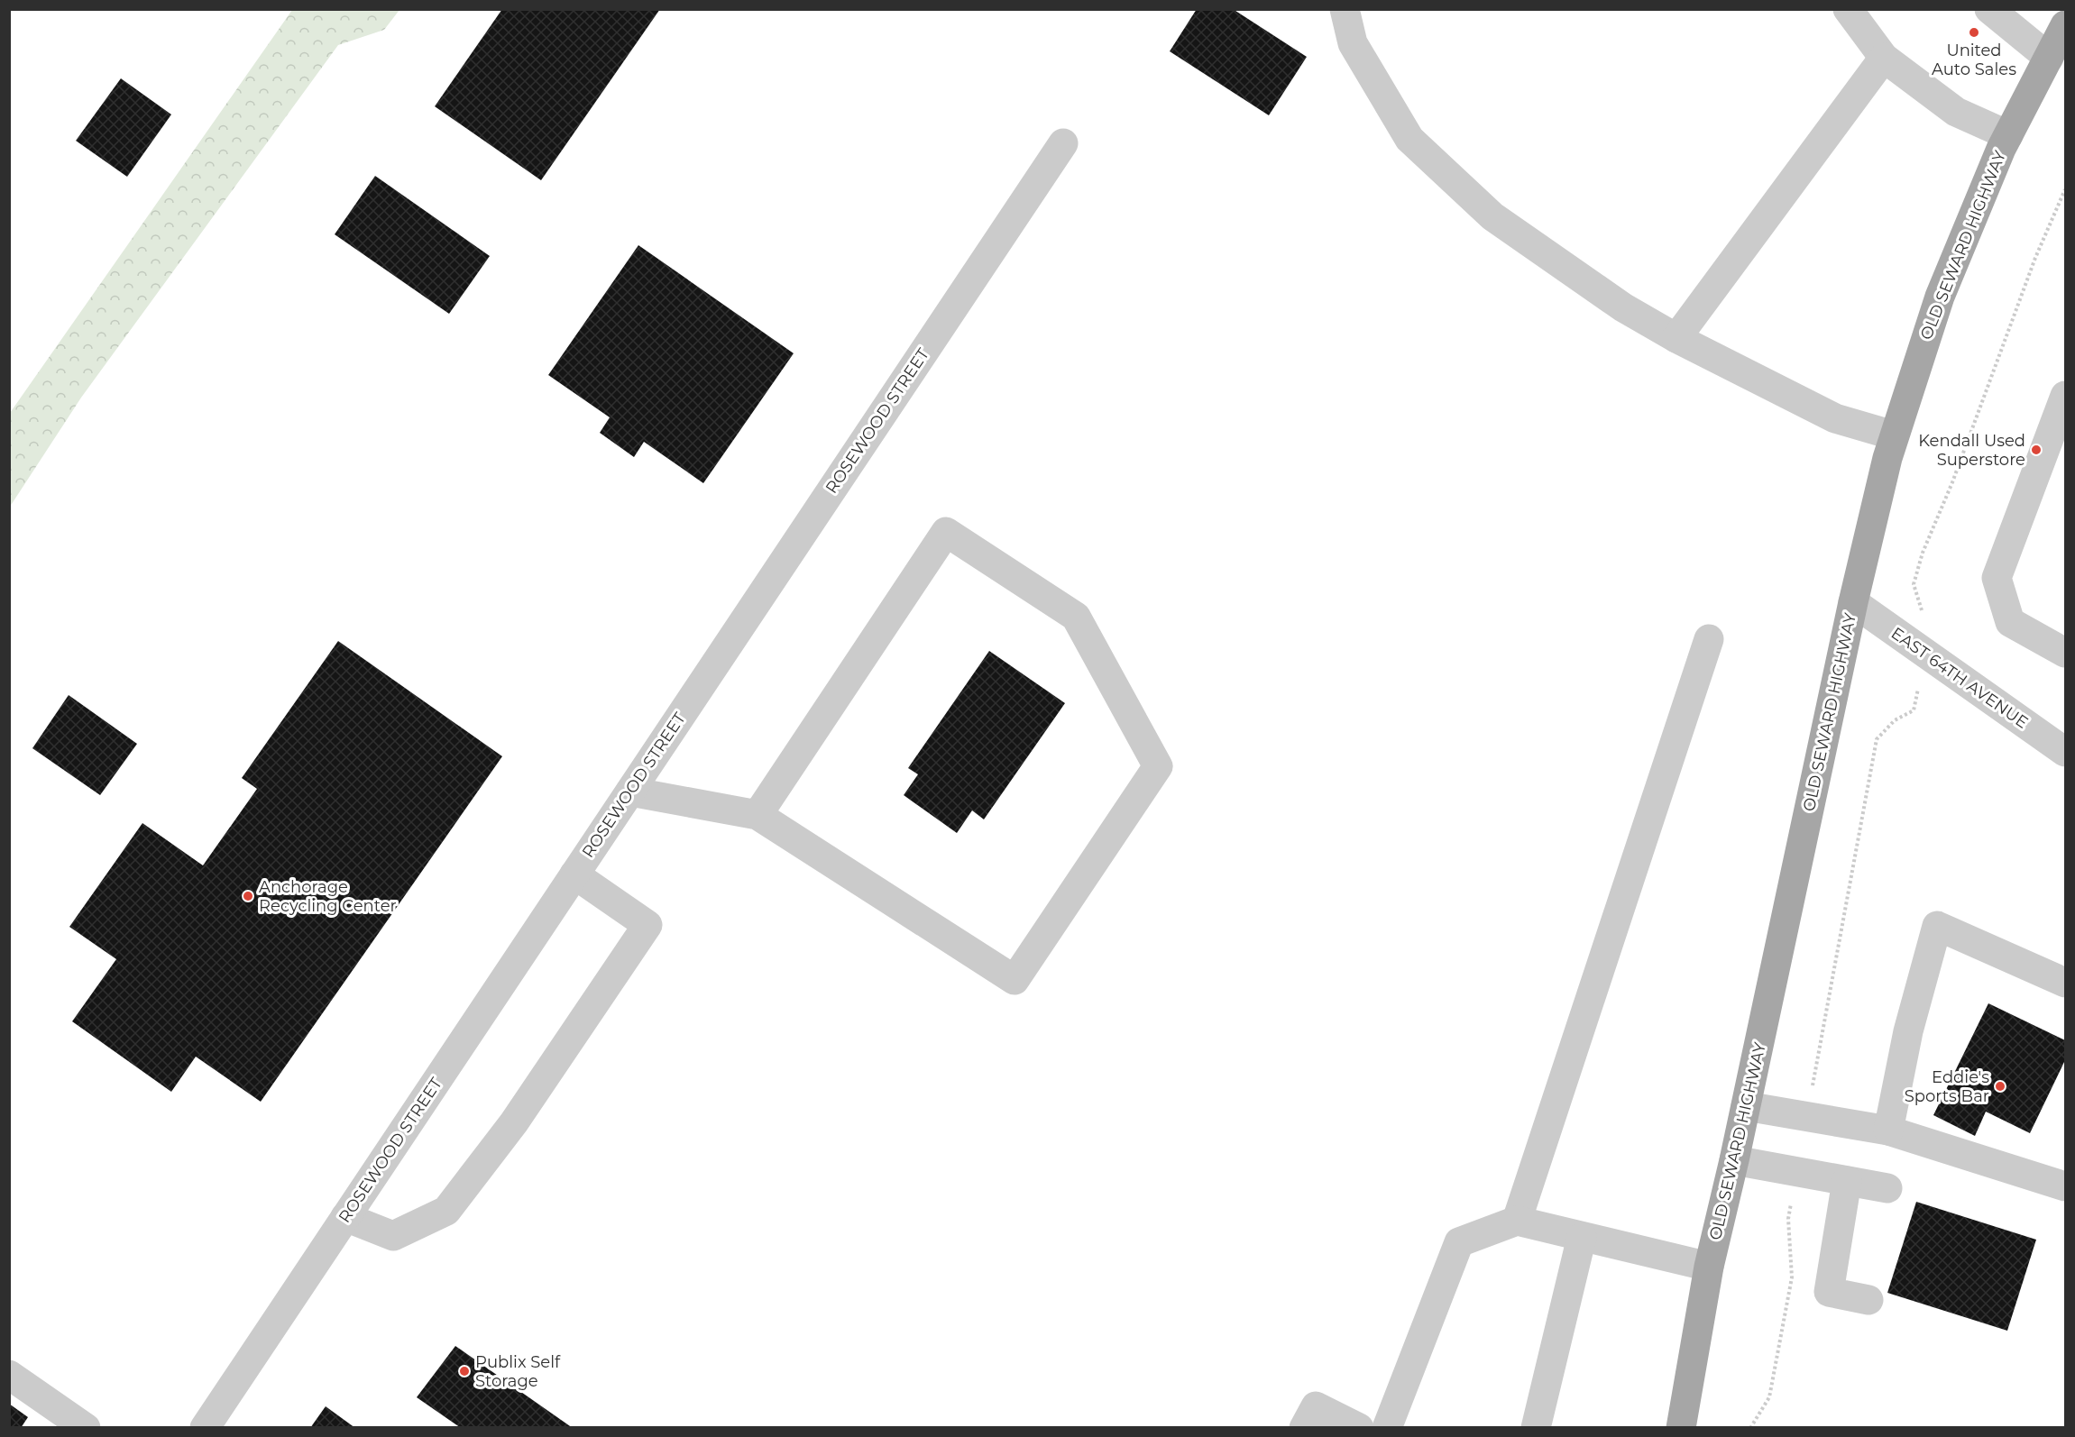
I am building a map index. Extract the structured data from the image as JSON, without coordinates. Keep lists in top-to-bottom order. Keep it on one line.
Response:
{"streets":{"main road":["OLD SEWARD HIGHWAY"],"street":["ROSEWOOD STREET","EAST 64TH AVENUE"]},"crossings":[["OLD SEWARD HIGHWAY","EAST 64TH AVENUE"]],"places":["United Auto Sales","Kendall Used Superstore","Anchorage Recycling Center","Eddie's Sports Bar","Publix Self Storage"]}
